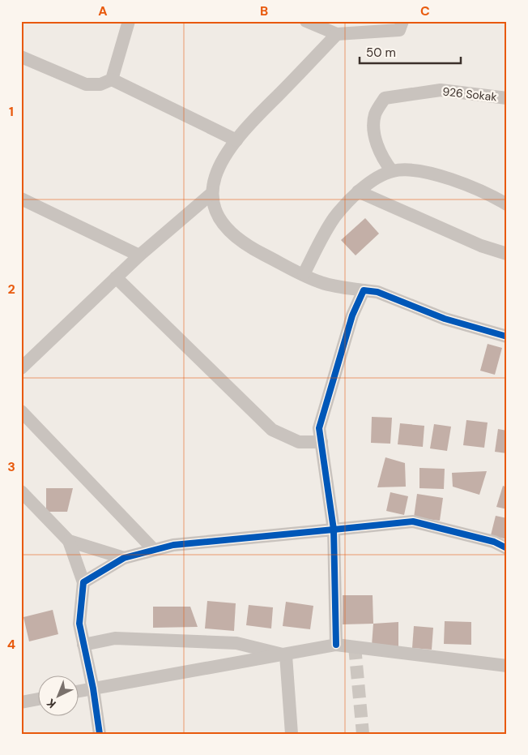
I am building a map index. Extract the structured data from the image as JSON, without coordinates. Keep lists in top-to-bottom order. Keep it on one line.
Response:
{"streets":{"street":["926 Sokak"]},"scale_bar":"50 m","north":"bottom left","grid":{"columns":["A","B","C"],"rows":["1","2","3","4"]}}
